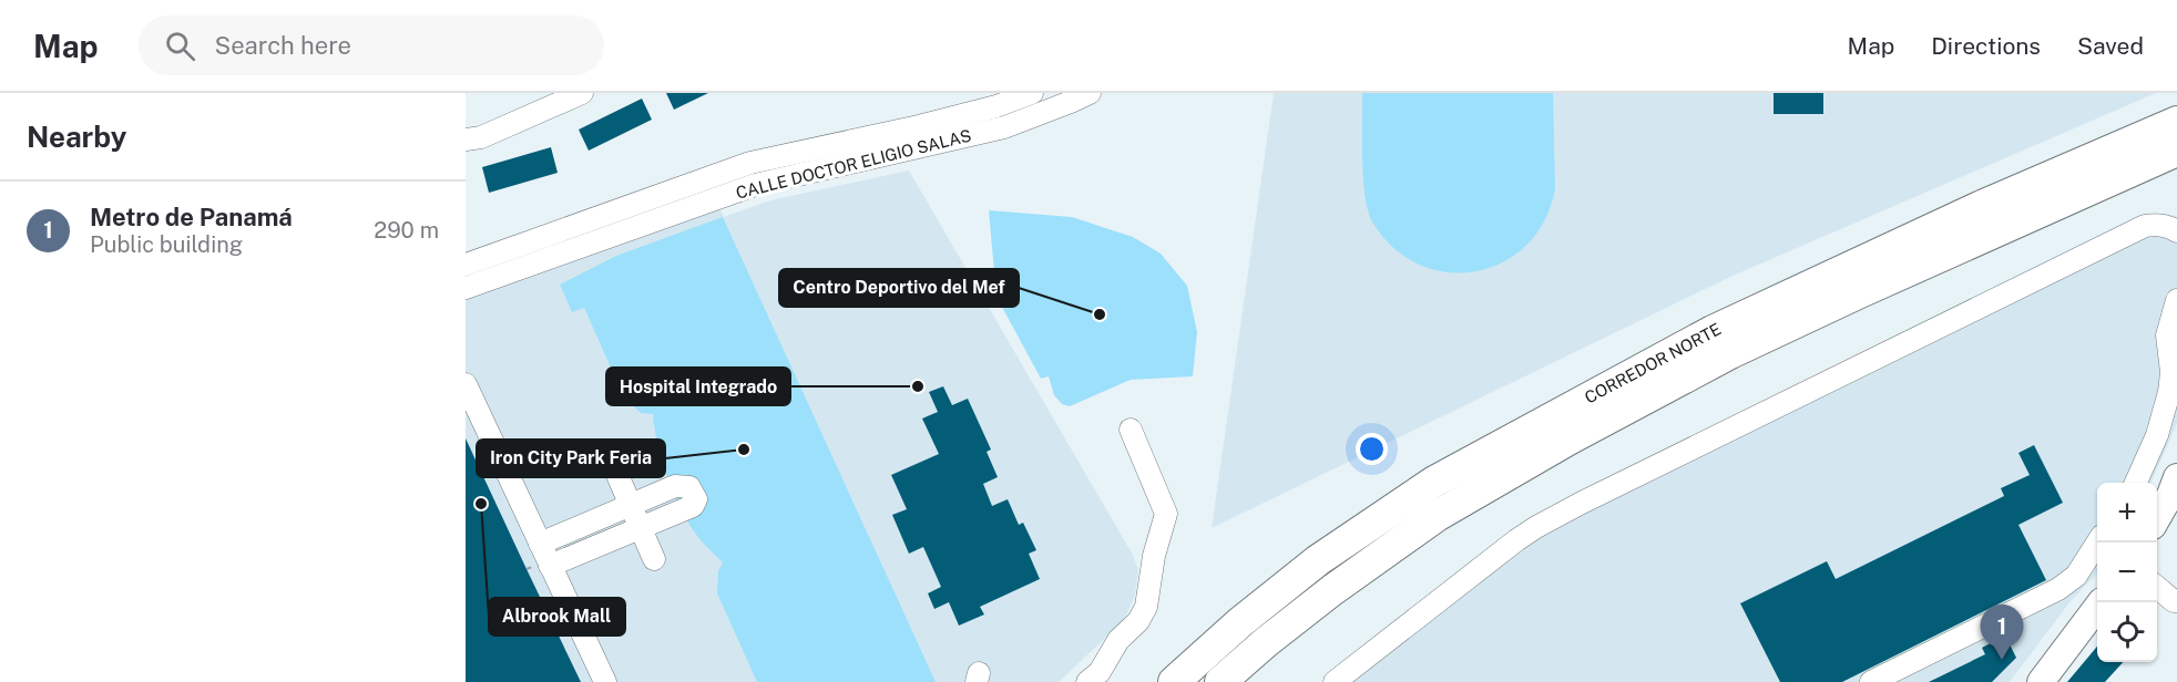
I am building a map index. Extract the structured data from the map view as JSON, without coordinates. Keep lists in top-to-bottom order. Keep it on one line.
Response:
{"streets":{"highway":["CORREDOR NORTE"],"street":["CALLE DOCTOR ELIGIO SALAS"]},"places":["Centro Deportivo del Mef","Hospital Integrado","Iron City Park Feria","Albrook Mall"],"page":{"header":"Map","search":"Search here","nav":["Map","Directions","Saved"],"heading":"Nearby","list":[{"mark":"1","name":"Metro de Panamá","note":"Public building","value":"290 m"}],"map_buttons":["+","−"],"pins":"1"}}
